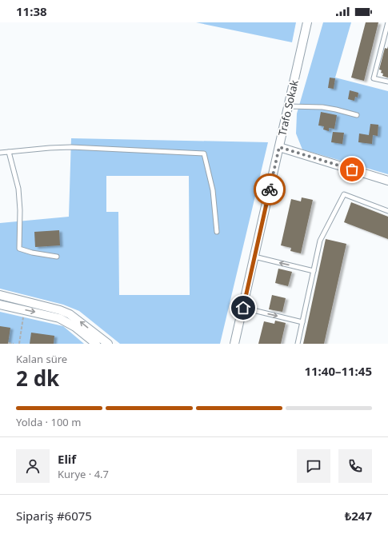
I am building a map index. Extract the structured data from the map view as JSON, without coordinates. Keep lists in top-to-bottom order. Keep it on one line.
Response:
{"streets":{"street":["Trafo Sokak"]},"page":{"status":"11:38","heading":["2 dk","Kalan süre","11:40–11:45"],"panel":["Elif","Kurye · 4.7","Sipariş #6075","₺247"],"bar":"Yolda · 100 m"}}
